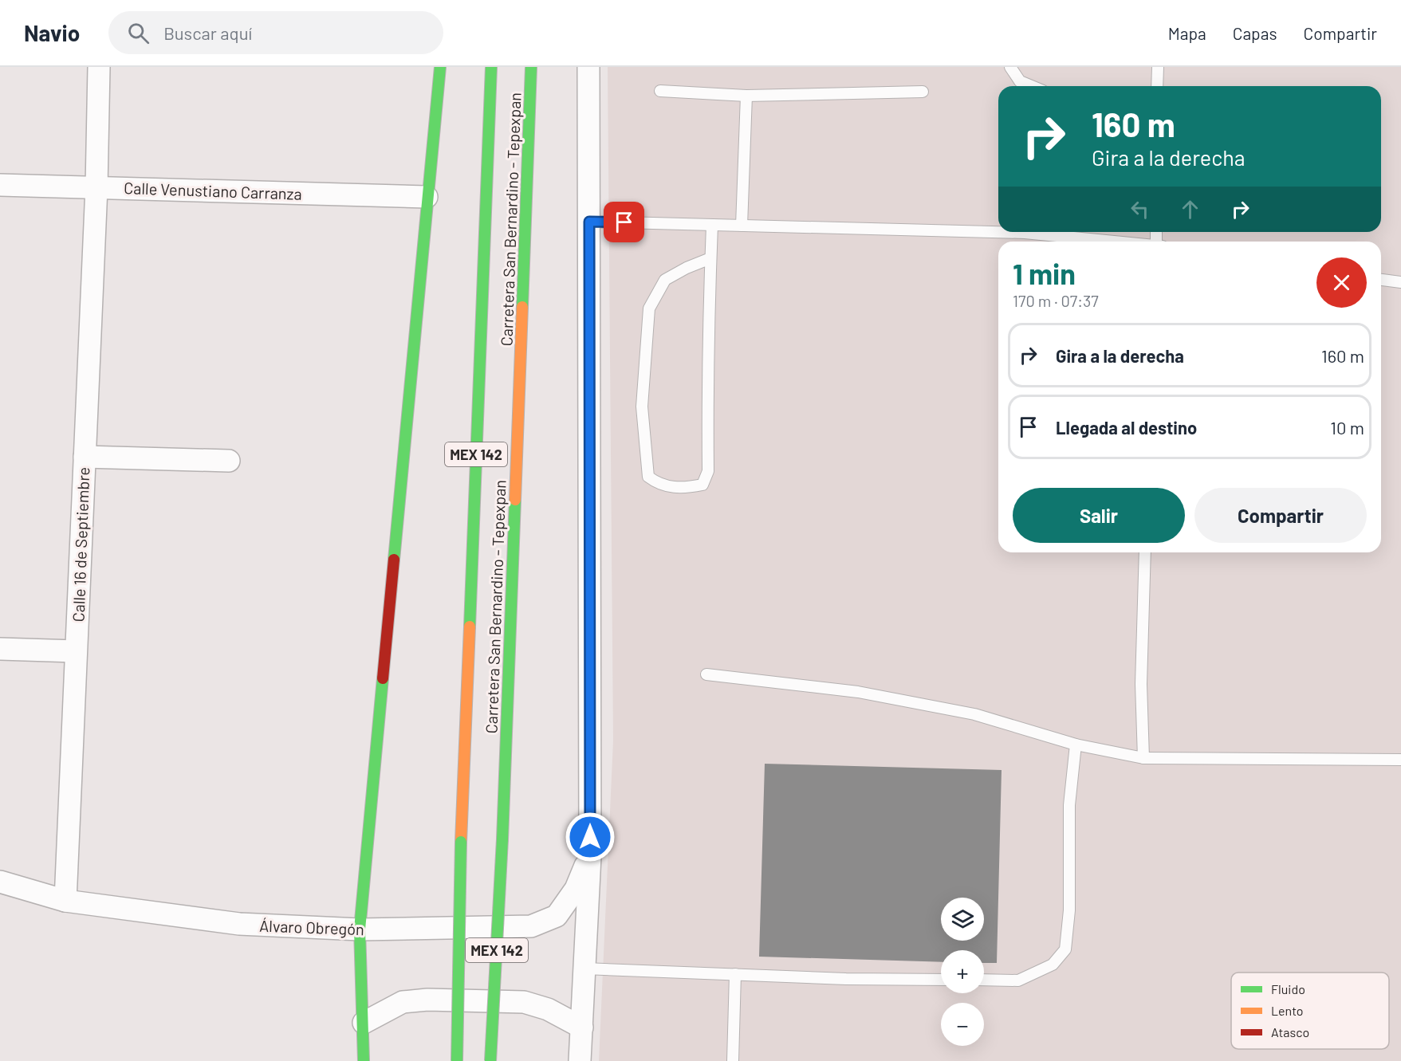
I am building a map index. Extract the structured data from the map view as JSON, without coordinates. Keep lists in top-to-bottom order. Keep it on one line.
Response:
{"streets":{"main road":["Carretera San Bernardino - Tepexpan","MEX 142"],"street":["Calle Venustiano Carranza","Calle 16 de Septiembre","Álvaro Obregón"]},"crossings":[["Calle Venustiano Carranza","Calle 16 de Septiembre"],["Calle 16 de Septiembre","Álvaro Obregón"]],"legend":["Fluido","Lento","Atasco"],"page":{"header":"Navio","search":"Buscar aquí","nav":["Mapa","Capas","Compartir"],"turn":["160 m","Gira a la derecha"],"heading":["1 min","170 m · 07:37"],"list":[{"name":"Gira a la derecha","value":"160 m"},{"name":"Llegada al destino","value":"10 m"}],"buttons":["Salir","Compartir"],"map_buttons":["+","−"]}}
